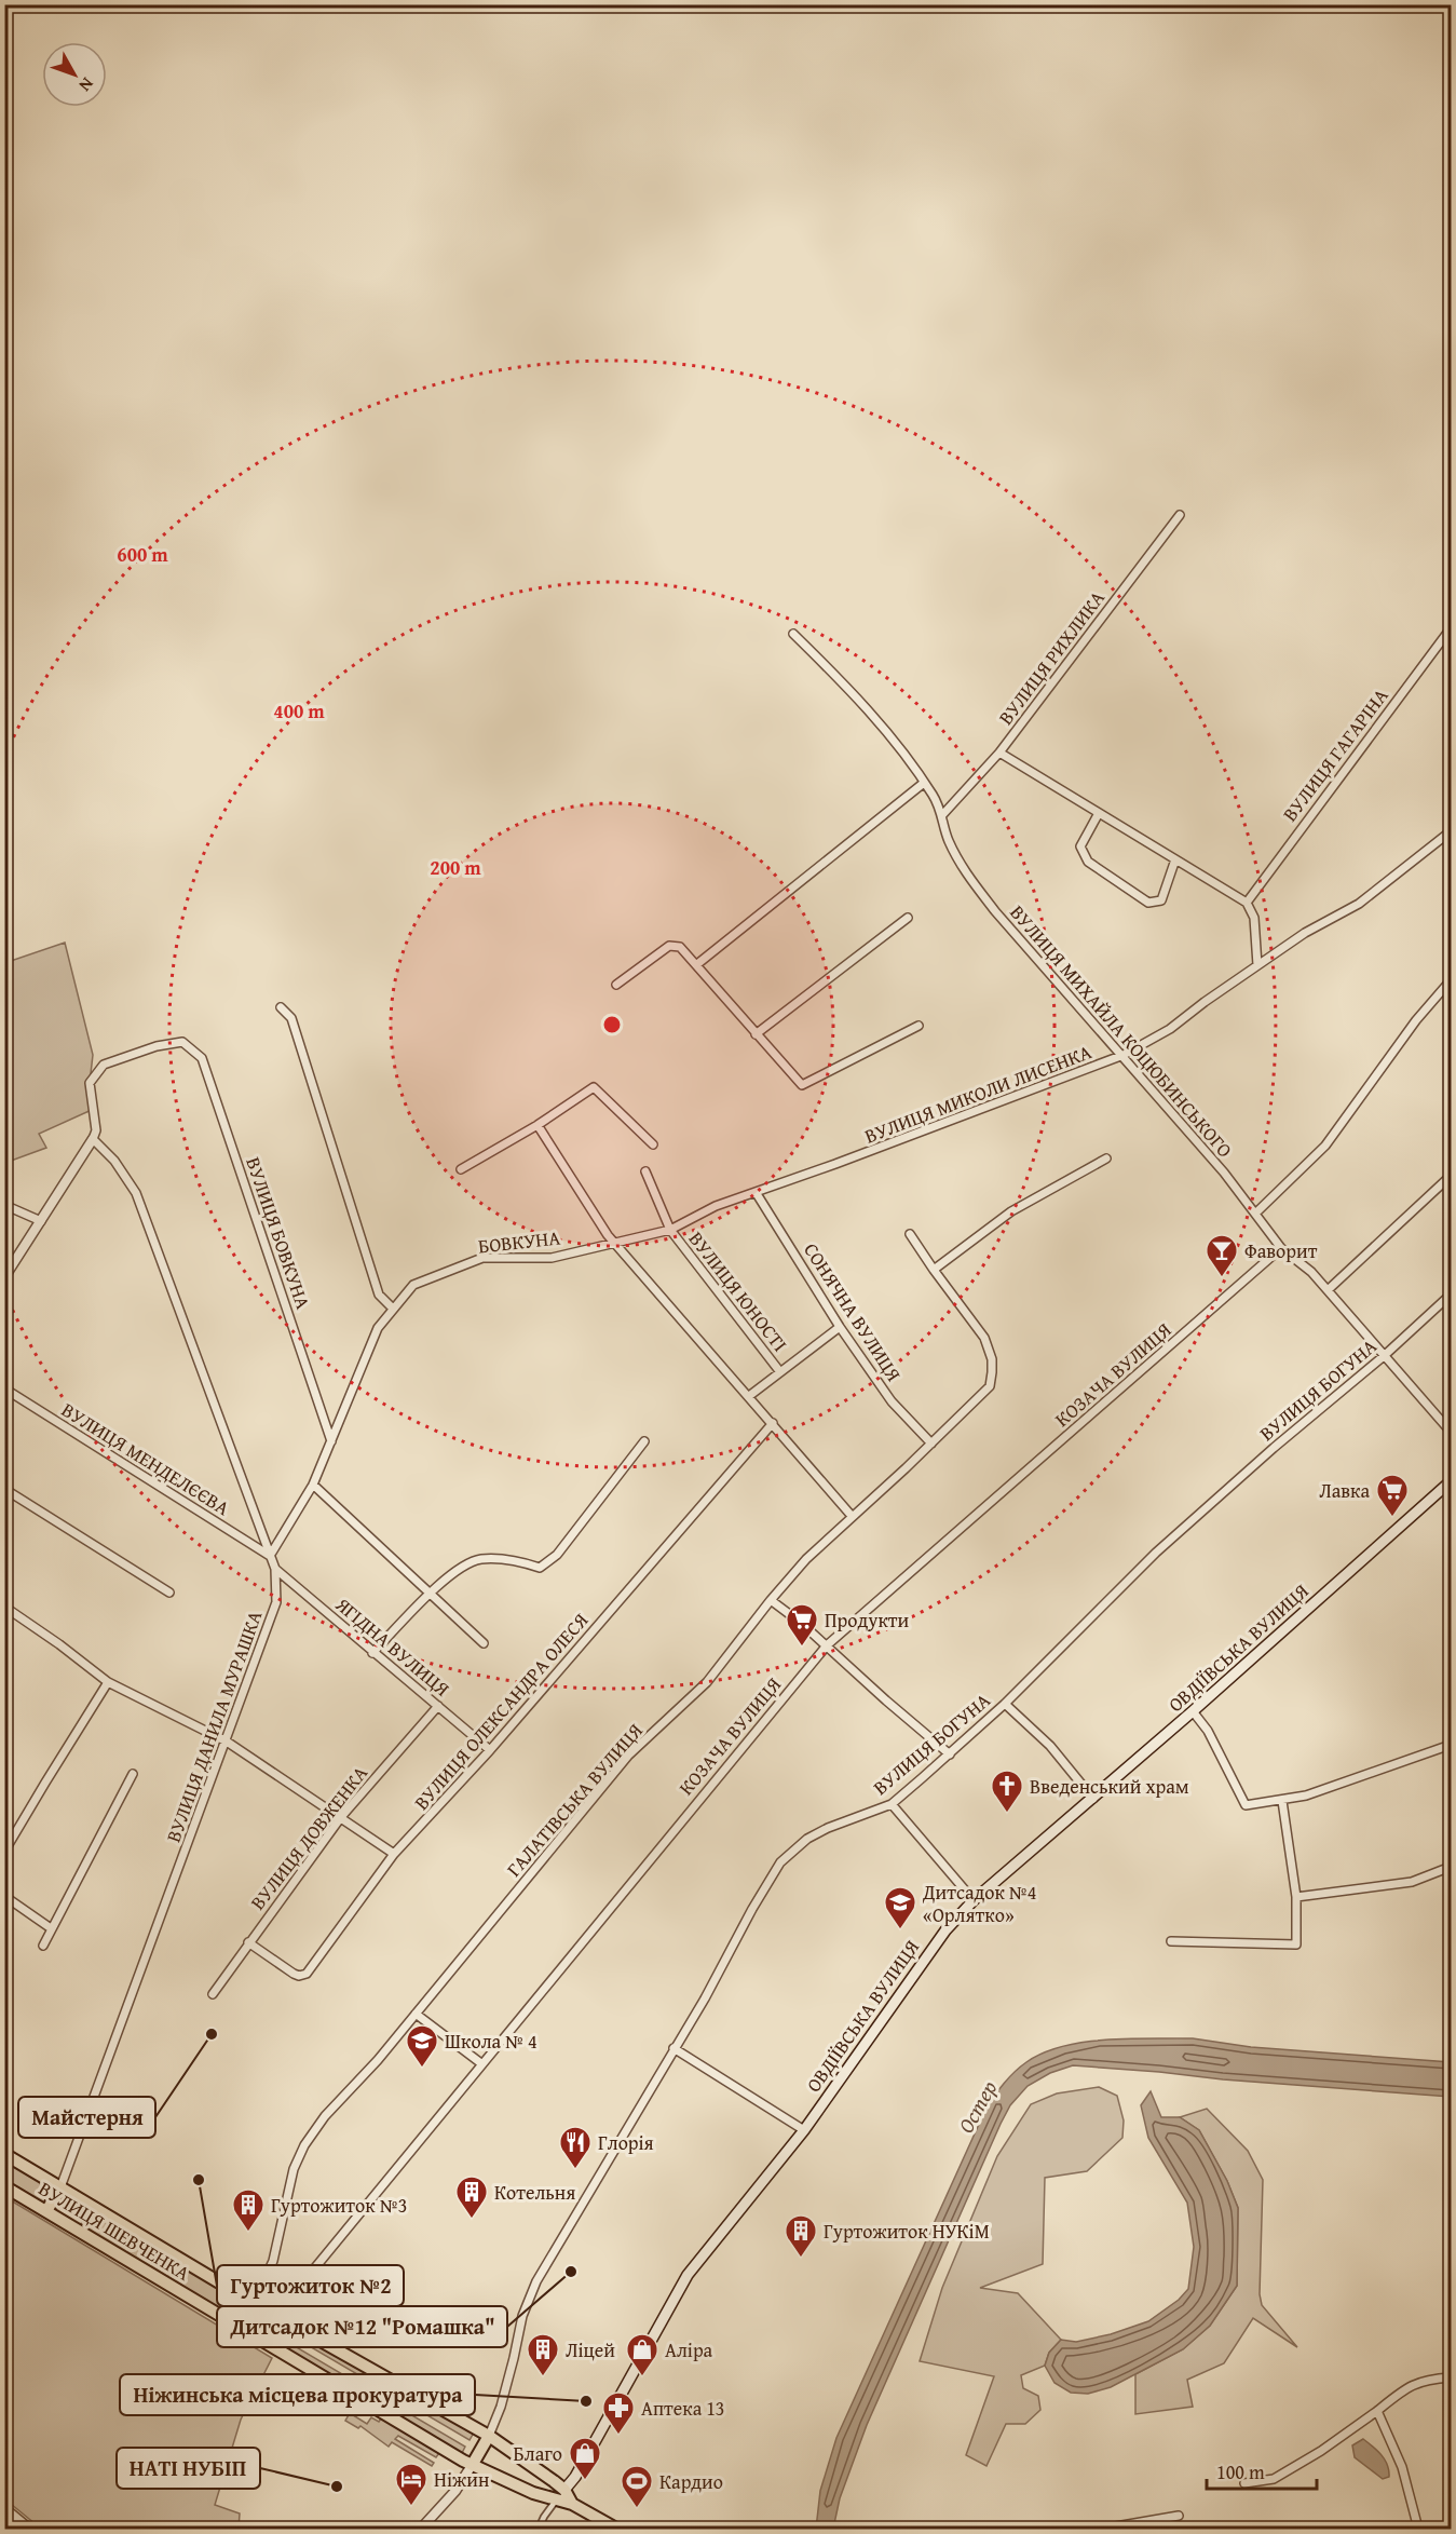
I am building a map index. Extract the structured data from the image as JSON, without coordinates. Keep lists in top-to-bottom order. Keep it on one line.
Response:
{"streets":{"main road":["ОВДІЇВСЬКА ВУЛИЦЯ","ВУЛИЦЯ ШЕВЧЕНКА"],"street":["ВУЛИЦЯ РИХЛИКА","ВУЛИЦЯ ГАГАРІНА","ВУЛИЦЯ МИХАЙЛА КОЦЮБИНСЬКОГО","ВУЛИЦЯ МИКОЛИ ЛИСЕНКА","ВУЛИЦЯ БОВКУНА","БОВКУНА","ВУЛИЦЯ ЮНОСТІ","СОНЯЧНА ВУЛИЦЯ","КОЗАЧА ВУЛИЦЯ","ВУЛИЦЯ БОГУНА","ВУЛИЦЯ МЕНДЕЛЄЄВА","ЯГІДНА ВУЛИЦЯ","ВУЛИЦЯ ОЛЕКСАНДРА ОЛЕСЯ","ВУЛИЦЯ ДАНИЛА МУРАШКА","ГАЛАТІВСЬКА ВУЛИЦЯ","ВУЛИЦЯ ДОВЖЕНКА"]},"crossings":[["ВУЛИЦЯ РИХЛИКА","ВУЛИЦЯ МИХАЙЛА КОЦЮБИНСЬКОГО"],["ВУЛИЦЯ МИХАЙЛА КОЦЮБИНСЬКОГО","ВУЛИЦЯ МИКОЛИ ЛИСЕНКА"],["ВУЛИЦЯ МИХАЙЛА КОЦЮБИНСЬКОГО","КОЗАЧА ВУЛИЦЯ"],["ВУЛИЦЯ МИХАЙЛА КОЦЮБИНСЬКОГО","ВУЛИЦЯ БОГУНА"],["ВУЛИЦЯ МИКОЛИ ЛИСЕНКА","БОВКУНА"],["ВУЛИЦЯ МИКОЛИ ЛИСЕНКА","ВУЛИЦЯ ЮНОСТІ"],["ВУЛИЦЯ МИКОЛИ ЛИСЕНКА","СОНЯЧНА ВУЛИЦЯ"],["ВУЛИЦЯ БОВКУНА","БОВКУНА"],["ВУЛИЦЯ БОВКУНА","ВУЛИЦЯ ДАНИЛА МУРАШКА"],["БОВКУНА","ВУЛИЦЯ МЕНДЕЛЄЄВА"],["БОВКУНА","ВУЛИЦЯ ДАНИЛА МУРАШКА"],["ВУЛИЦЯ ЮНОСТІ","СОНЯЧНА ВУЛИЦЯ"],["СОНЯЧНА ВУЛИЦЯ","ГАЛАТІВСЬКА ВУЛИЦЯ"],["КОЗАЧА ВУЛИЦЯ","ВУЛИЦЯ ШЕВЧЕНКА"],["ВУЛИЦЯ БОГУНА","ВУЛИЦЯ ШЕВЧЕНКА"],["ВУЛИЦЯ МЕНДЕЛЄЄВА","ВУЛИЦЯ ДАНИЛА МУРАШКА"],["ЯГІДНА ВУЛИЦЯ","ВУЛИЦЯ ОЛЕКСАНДРА ОЛЕСЯ"],["ЯГІДНА ВУЛИЦЯ","ВУЛИЦЯ ДАНИЛА МУРАШКА"],["ЯГІДНА ВУЛИЦЯ","ВУЛИЦЯ ДОВЖЕНКА"],["ОВДІЇВСЬКА ВУЛИЦЯ","ВУЛИЦЯ ШЕВЧЕНКА"],["ВУЛИЦЯ ОЛЕКСАНДРА ОЛЕСЯ","ВУЛИЦЯ ДОВЖЕНКА"],["ВУЛИЦЯ ДАНИЛА МУРАШКА","ВУЛИЦЯ ШЕВЧЕНКА"],["ГАЛАТІВСЬКА ВУЛИЦЯ","ВУЛИЦЯ ШЕВЧЕНКА"]],"water":["Остер"],"places":{"bar":["Фаворит"],"supermarket":["Лавка","Продукти"],"church":["Введенський храм"],"school or university":["Дитсадок №4 «Орлятко»","Школа № 4"],"other":["Майстерня","Гуртожиток №2","Дитсадок №12 \"Ромашка\"","Ніжинська місцева прокуратура","НАТІ НУБІП"],"restaurant":["Глорія"],"building":["Котельня","Гуртожиток №3","Гуртожиток НУКіМ","Ліцей"],"shop":["Аліра","Благо"],"pharmacy":["Аптека 13"],"hotel":["Ніжин"],"sports":["Кардио"]},"scale_bar":"100 m","north":"bottom right","rings":["600 m","400 m","200 m"]}
